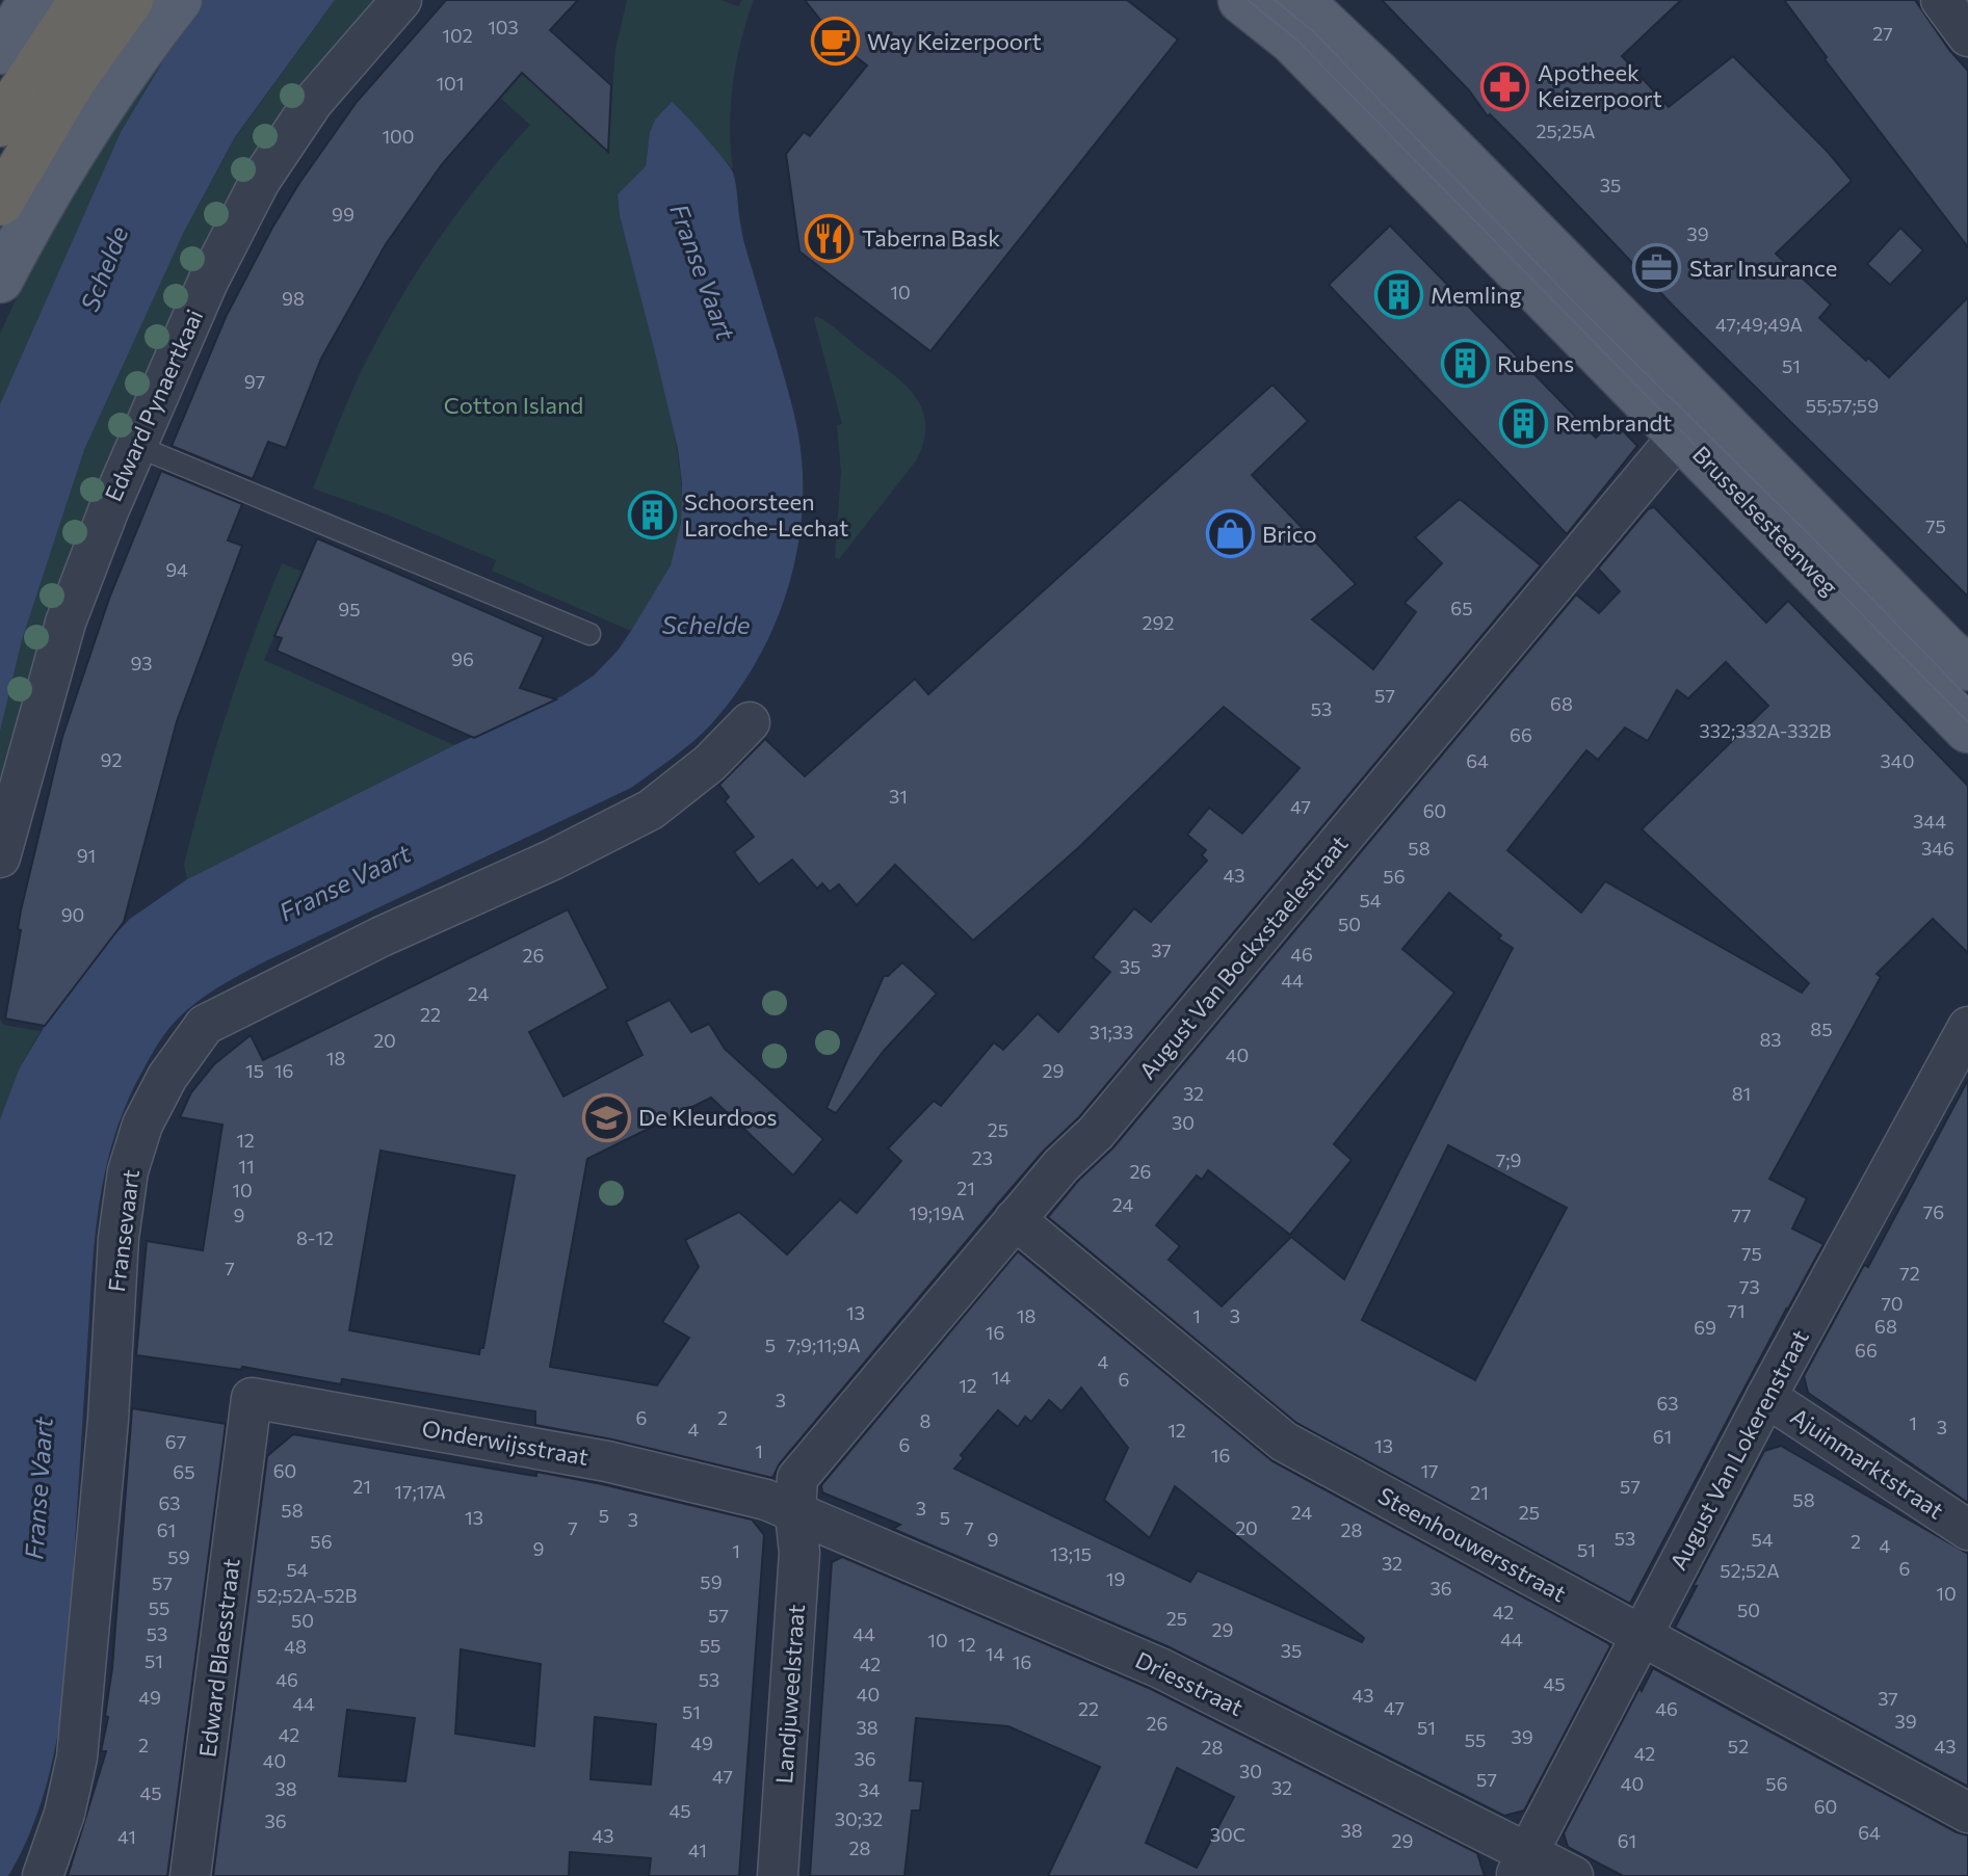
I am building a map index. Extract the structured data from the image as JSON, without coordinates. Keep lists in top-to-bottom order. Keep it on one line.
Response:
{"streets":{"main road":["Brusselsesteenweg"],"street":["Edward Pynaertkaai","August Van Bockxstaelestraat","Fransevaart","Onderwijsstraat","August Van Lokerenstraat","Ajuinmarktstraat","Steenhouwersstraat","Edward Blaesstraat","Driesstraat","Landjuweelstraat"]},"crossings":[["Brusselsesteenweg","August Van Bockxstaelestraat"],["August Van Bockxstaelestraat","Onderwijsstraat"],["August Van Bockxstaelestraat","Steenhouwersstraat"],["August Van Bockxstaelestraat","Driesstraat"],["August Van Bockxstaelestraat","Landjuweelstraat"],["Onderwijsstraat","Edward Blaesstraat"],["Onderwijsstraat","Driesstraat"],["Onderwijsstraat","Landjuweelstraat"],["August Van Lokerenstraat","Ajuinmarktstraat"],["August Van Lokerenstraat","Steenhouwersstraat"],["August Van Lokerenstraat","Driesstraat"],["Driesstraat","Landjuweelstraat"]],"water":["Schelde","Franse Vaart"],"parks":["Cotton Island"],"places":{"cafe":["Way Keizerpoort"],"pharmacy":["Apotheek Keizerpoort"],"restaurant":["Taberna Bask"],"office":["Star Insurance"],"building":["Memling","Rubens","Rembrandt","Schoorsteen Laroche-Lechat"],"shop":["Brico"],"school or university":["De Kleurdoos"]},"house_numbers":["103","27","102","101","25;25A","100","35","99","39","10","98","47;49;49A","51","97","55;57;59","75","94","65","95","292","96","93","57","68","53","332;332A-332B","66","92","64","340","31","47","60","344","58","346","91","43","56","54","90","50","37","46","26","35","44","24","22","85","31;33","83","20","40","18","15","16","29","32","81","30","25","12","23","7;9","11","26","21","10","24","76","19;19A","9","77","8-12","75","7","72","73","70","71","13","18","1","3","68","69","16","5","7;9;11;9A","66","4","14","6","12","3","63","6","2","8","1","3","4","12","61","67","6","13","1","16","60","17","65","21","57","17;17A","21","58","63","3","58","24","25","5","13","5","3","7","7","20","61","28","53","9","54","56","2","4","9","51","1","13;15","59","32","6","54","52;52A","19","59","57","36","10","52;52A-52B","55","50","42","57","25","50","29","53","44","44","10","12","55","48","35","14","51","16","42","46","53","45","40","43","49","37","44","47","22","46","51","39","26","38","51","42","39","55","49","2","52","43","28","42","36","40","30","47","57","40","56","32","38","34","45","60","45","30;32","36","38","64","30C","43","41","29","61","28","41"]}
